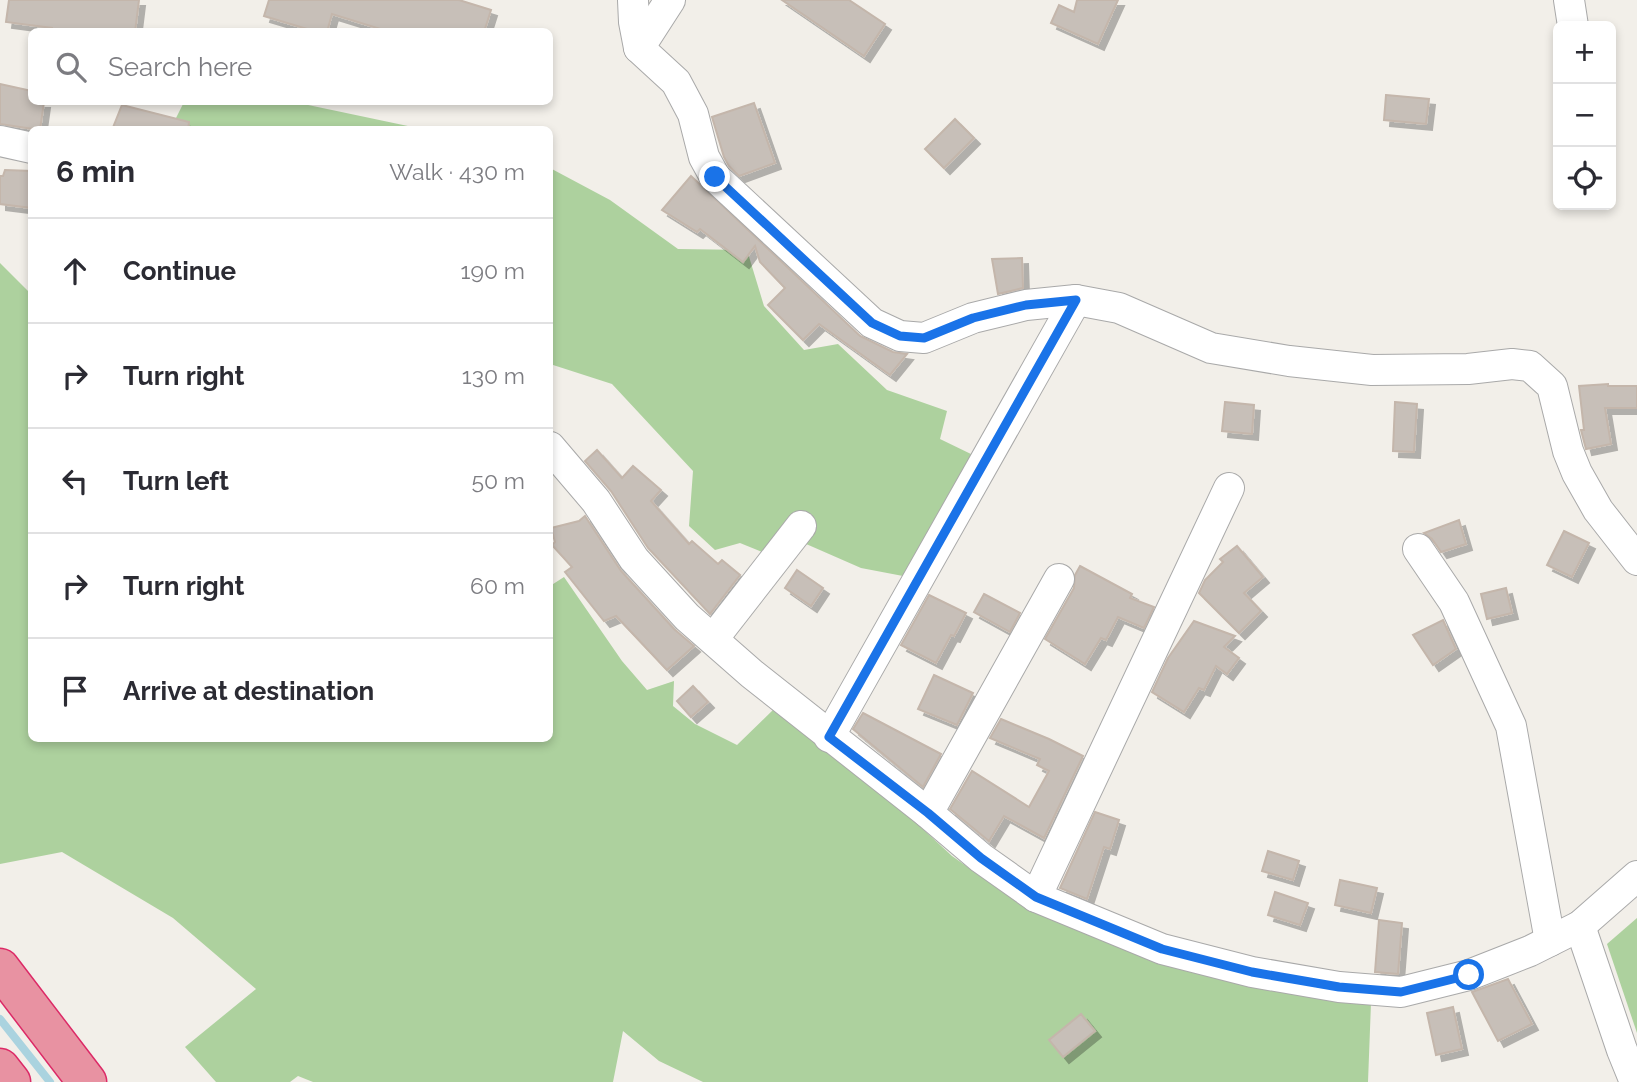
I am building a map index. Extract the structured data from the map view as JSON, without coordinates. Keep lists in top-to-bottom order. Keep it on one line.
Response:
{"page":{"map_buttons":["+","−"],"search":"Search here","heading":["6 min","Walk · 430 m"],"list":[["Continue","190 m"],["Turn right","130 m"],["Turn left","50 m"],["Turn right","60 m"],"Arrive at destination"]}}
